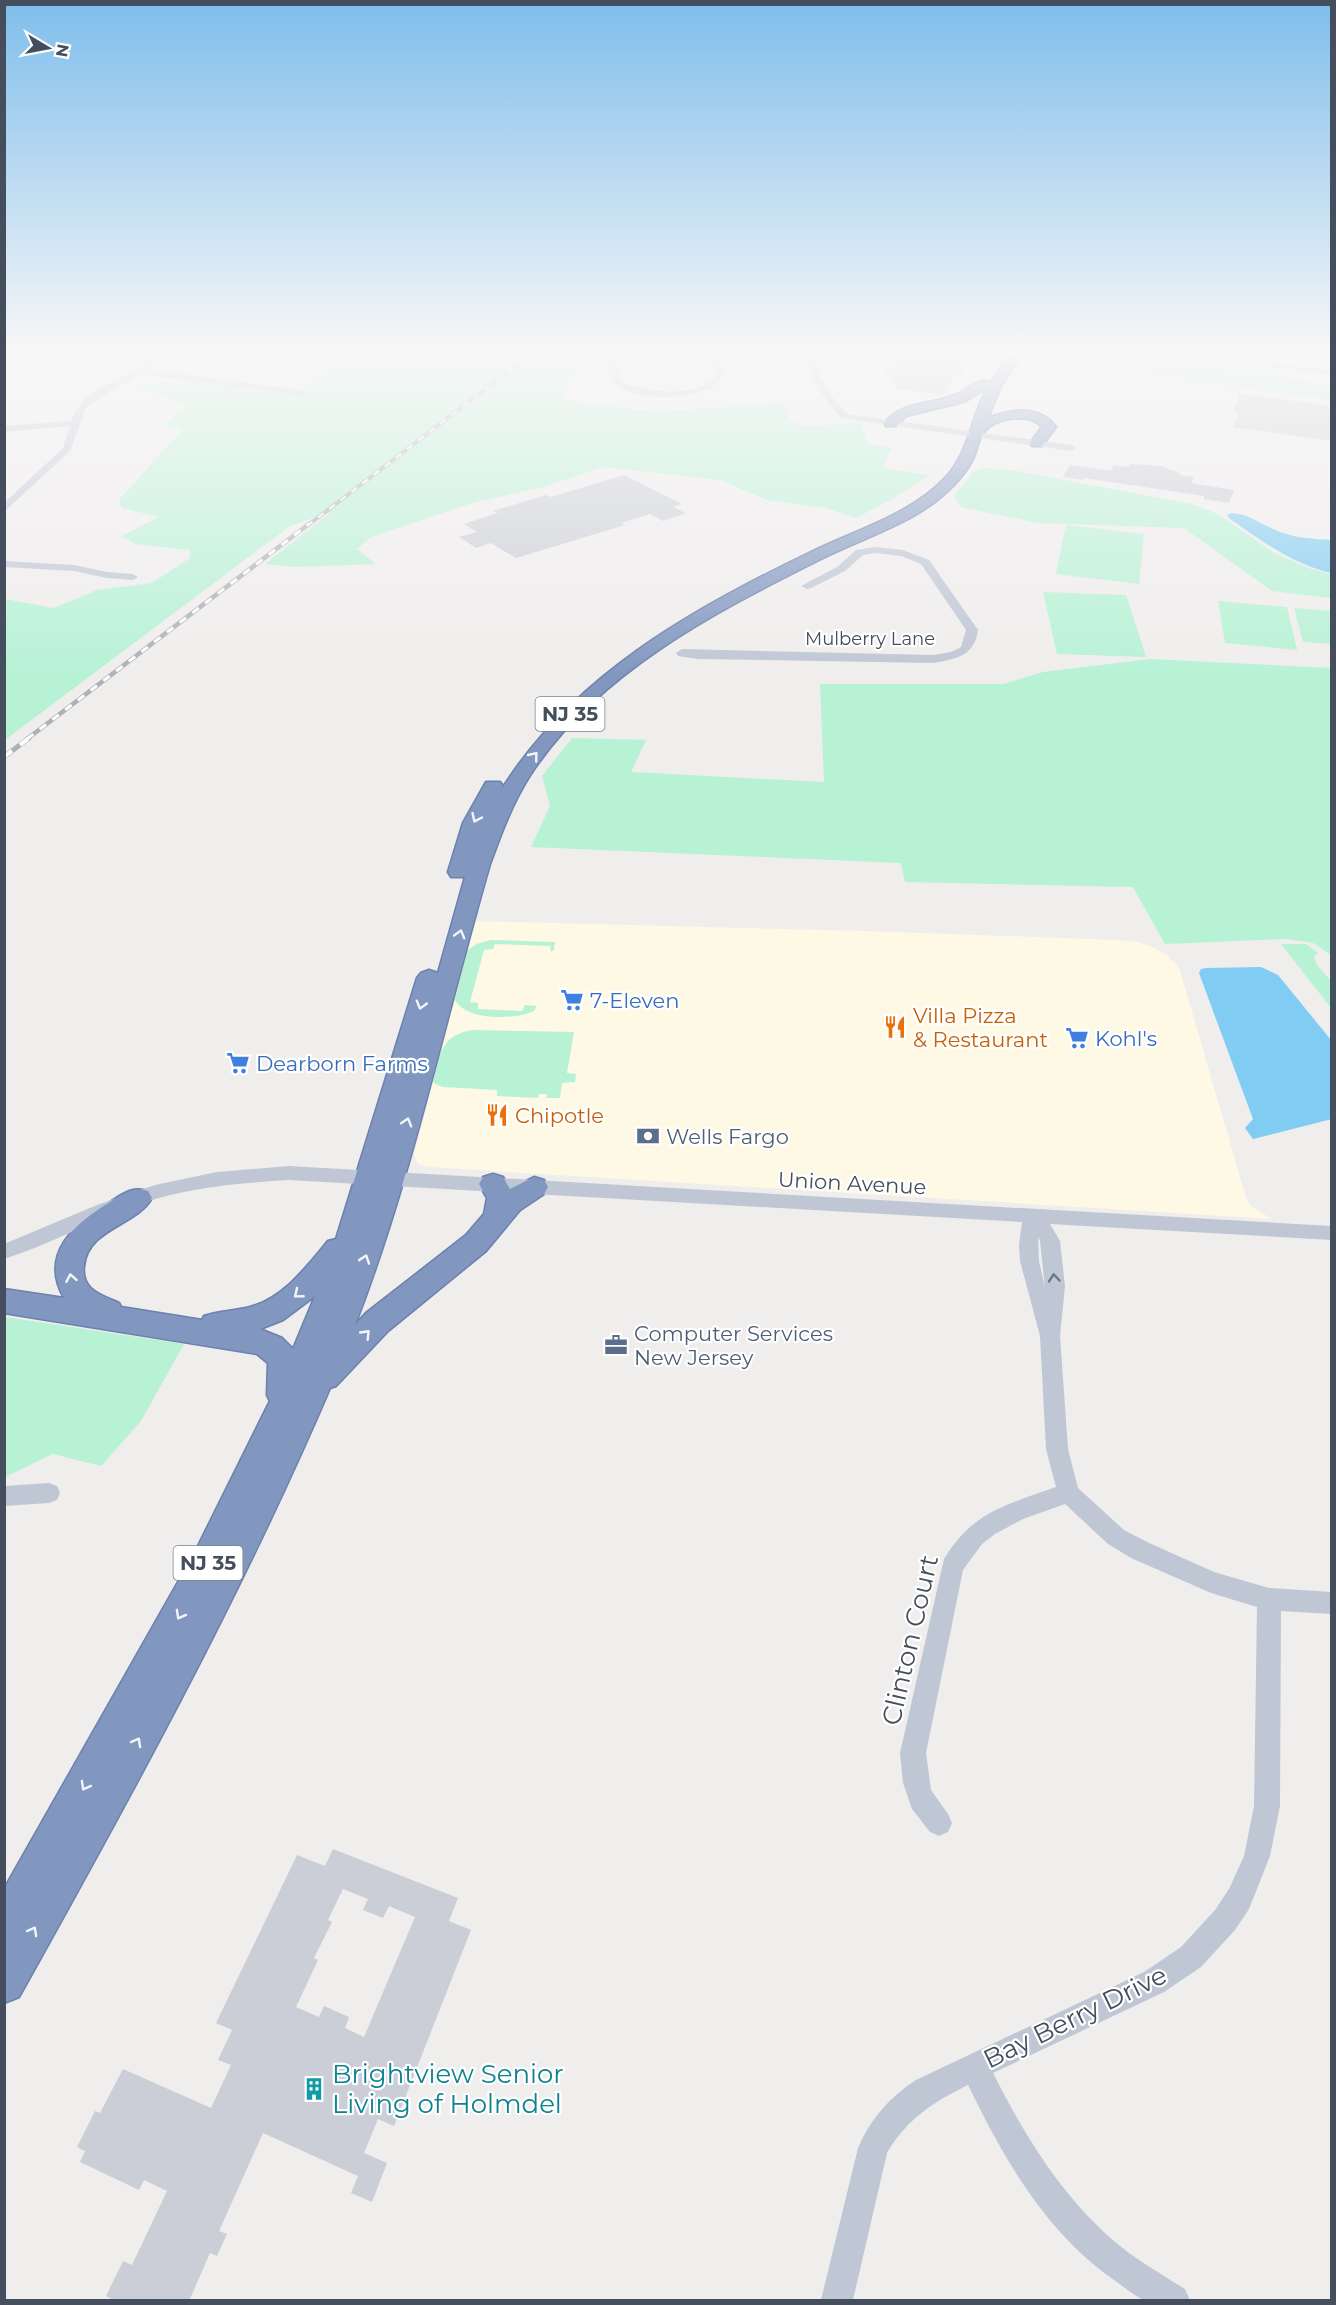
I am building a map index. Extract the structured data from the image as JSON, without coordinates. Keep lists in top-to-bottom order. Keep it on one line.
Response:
{"streets":{"highway":["NJ 35"],"street":["Mulberry Lane","Union Avenue","Clinton Court","Bay Berry Drive"]},"crossings":[["NJ 35","Union Avenue"]],"places":{"supermarket":["7-Eleven","Kohl's","Dearborn Farms"],"restaurant":["Villa Pizza & Restaurant","Chipotle"],"bank":["Wells Fargo"],"office":["Computer Services New Jersey"],"building":["Brightview Senior Living of Holmdel"]},"north":"right"}
